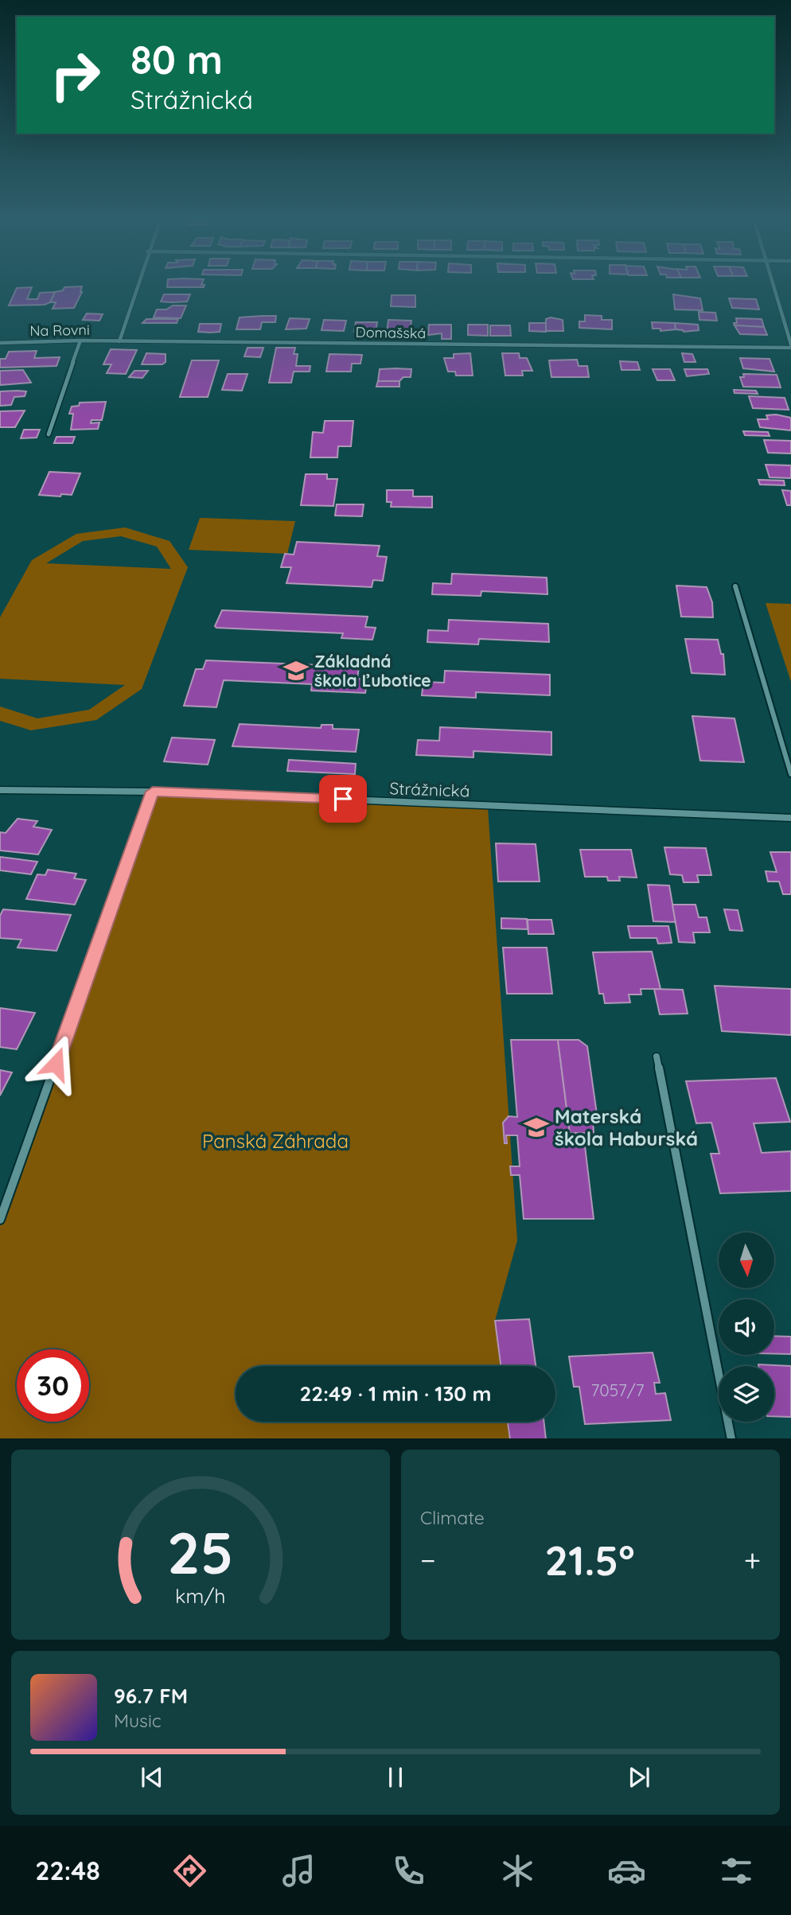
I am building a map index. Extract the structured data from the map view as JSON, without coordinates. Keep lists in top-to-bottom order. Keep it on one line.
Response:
{"streets":{"street":["Na Rovni","Domašská","Strážnická"]},"crossings":[["Na Rovni","Domašská"]],"parks":["Panská Záhrada"],"places":{"school or university":["Základná škola Ľubotice","Materská škola Haburská"]},"house_numbers":["7057/7"],"north":"bottom","page":{"turn":["80 m","Strážnická"],"limit":"30","trip":"22:49 · 1 min · 130 m","tile":"Climate","heat":["−","21.5°","+"],"song":["96.7 FM","Music"],"tabs":"22:48","gauge":["25","km/h"]}}
